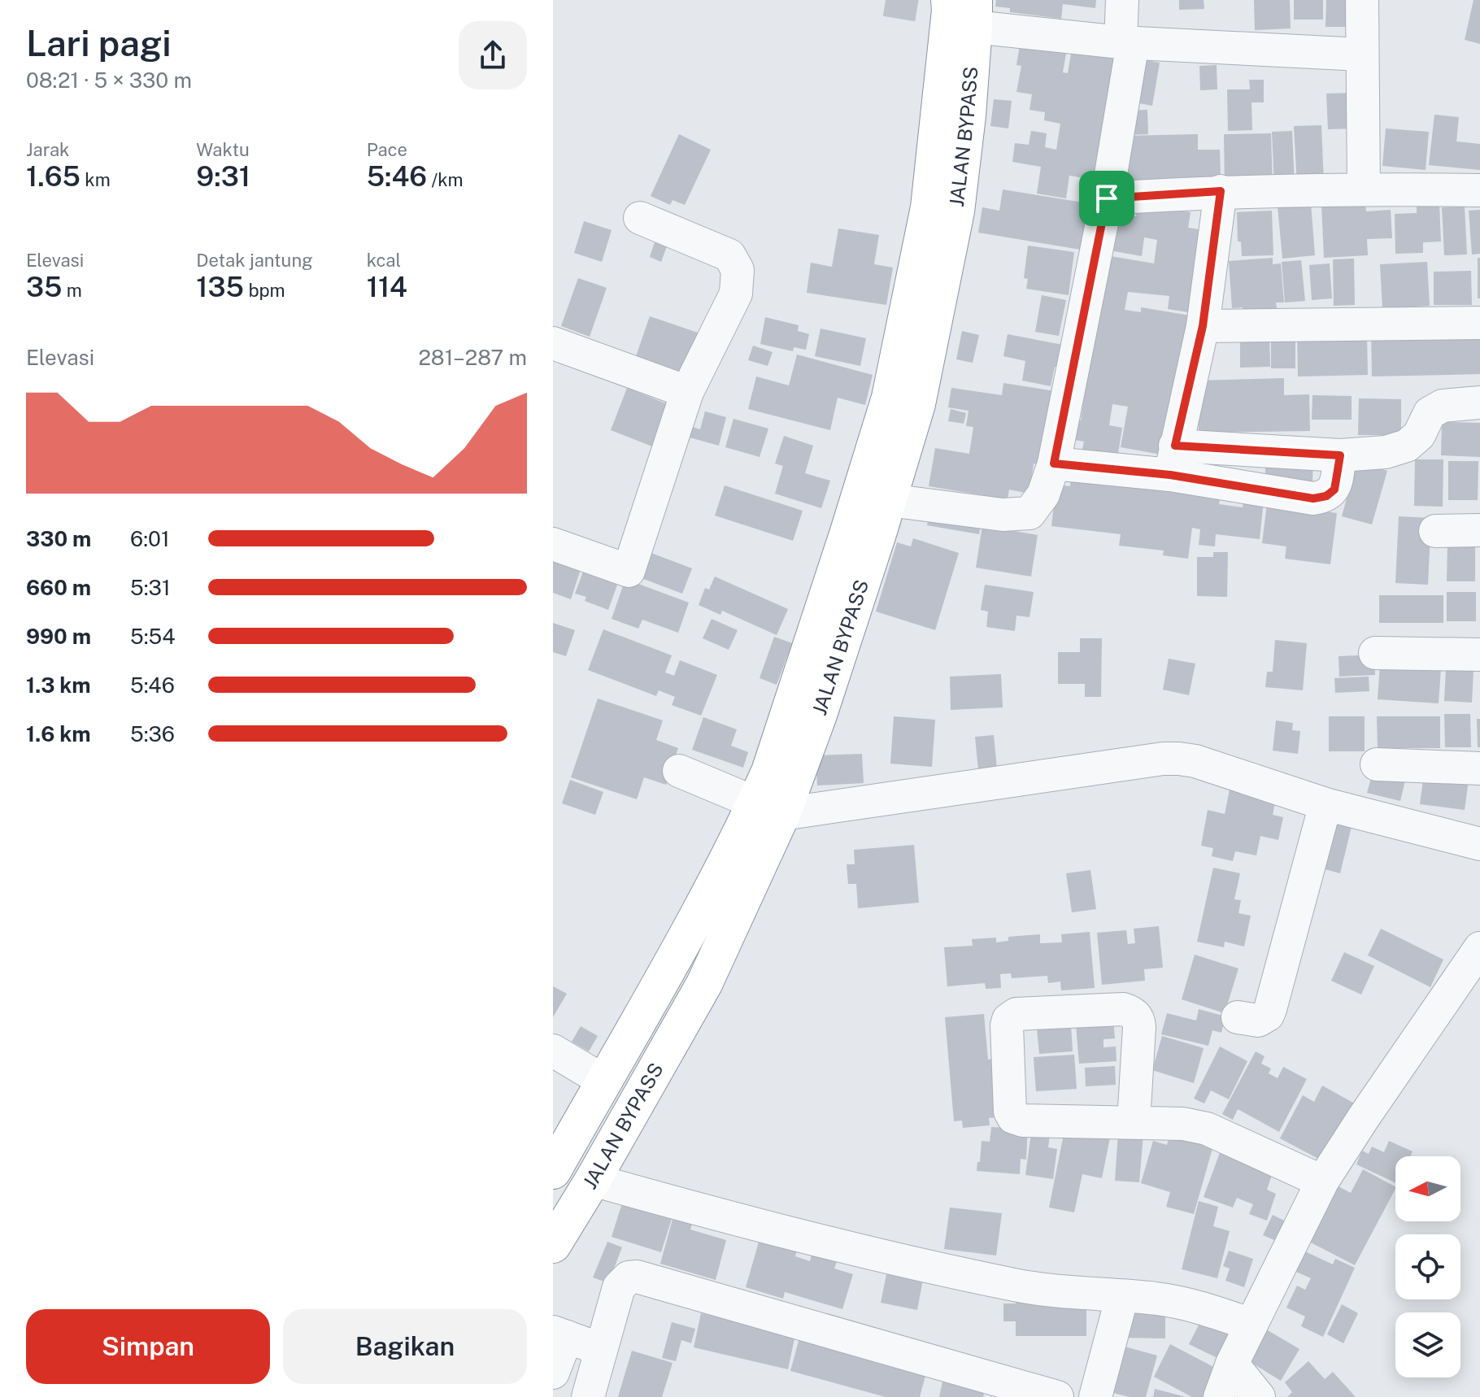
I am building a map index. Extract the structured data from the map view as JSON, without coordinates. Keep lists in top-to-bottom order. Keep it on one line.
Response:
{"streets":{"highway":["JALAN BYPASS"]},"north":"left","page":{"heading":["Lari pagi","08:21 · 5 × 330 m"],"stats":[["Jarak","1.65 km"],["Waktu","9:31"],["Pace","5:46 /km"],["Elevasi","35 m"],["Detak jantung","135 bpm"],["kcal","114"]],"chart":["Elevasi","281–287 m"],"list":[{"name":"330 m","note":"6:01"},{"name":"660 m","note":"5:31"},{"name":"990 m","note":"5:54"},{"name":"1.3 km","note":"5:46"},{"name":"1.6 km","note":"5:36"}],"buttons":["Simpan","Bagikan"]}}
